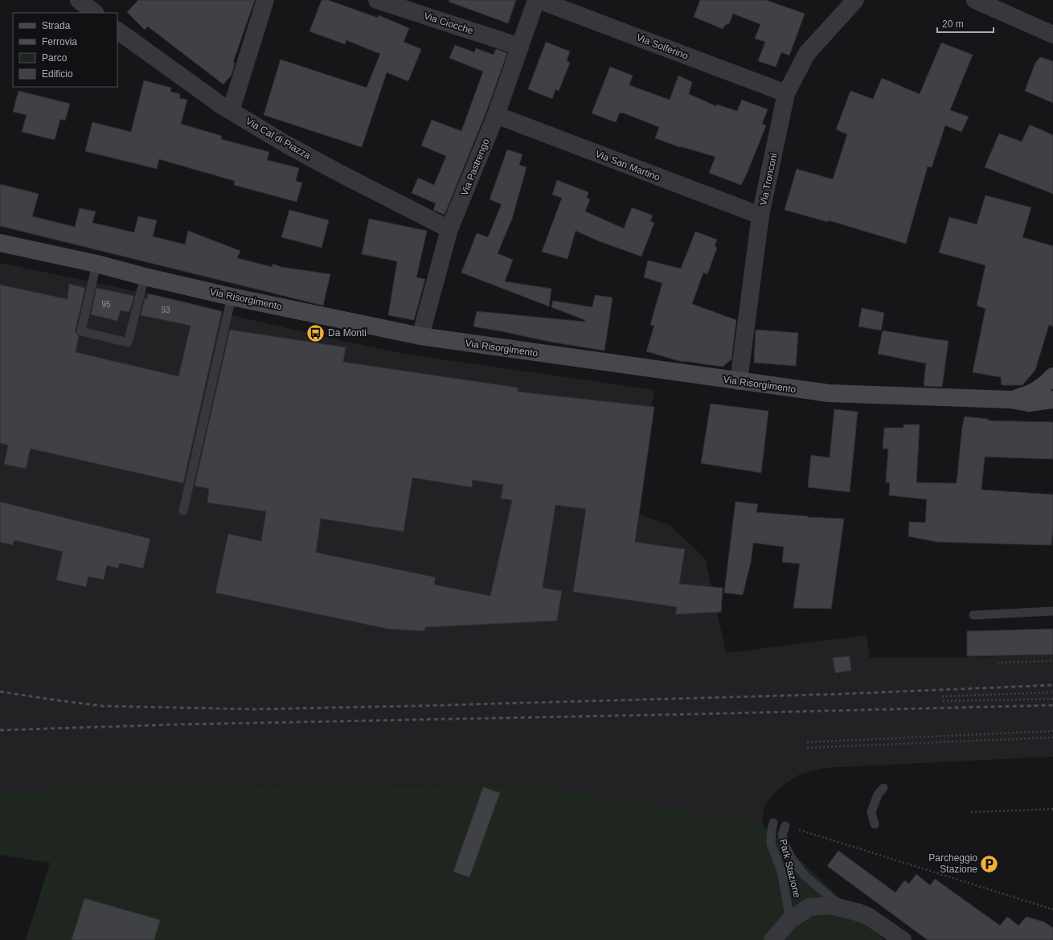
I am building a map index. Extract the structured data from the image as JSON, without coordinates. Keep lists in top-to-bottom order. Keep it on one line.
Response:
{"streets":{"street":["Via Ciocche","Via Solferino","Via Cal di Piazza","Via San Martino","Via Pastrengo","Via Tronconi","Via Risorgimento"],"lane":["Park Stazione"]},"crossings":[["Via Ciocche","Via Pastrengo"],["Via Solferino","Via Pastrengo"],["Via Solferino","Via Tronconi"],["Via Cal di Piazza","Via Pastrengo"],["Via San Martino","Via Pastrengo"],["Via San Martino","Via Tronconi"],["Via Pastrengo","Via Risorgimento"],["Via Tronconi","Via Risorgimento"]],"places":{"bus stop":["Da Monti"],"parking":["Parcheggio Stazione"]},"house_numbers":["95","93"],"legend":["Strada","Ferrovia","Parco","Edificio"],"scale_bar":"20 m"}
